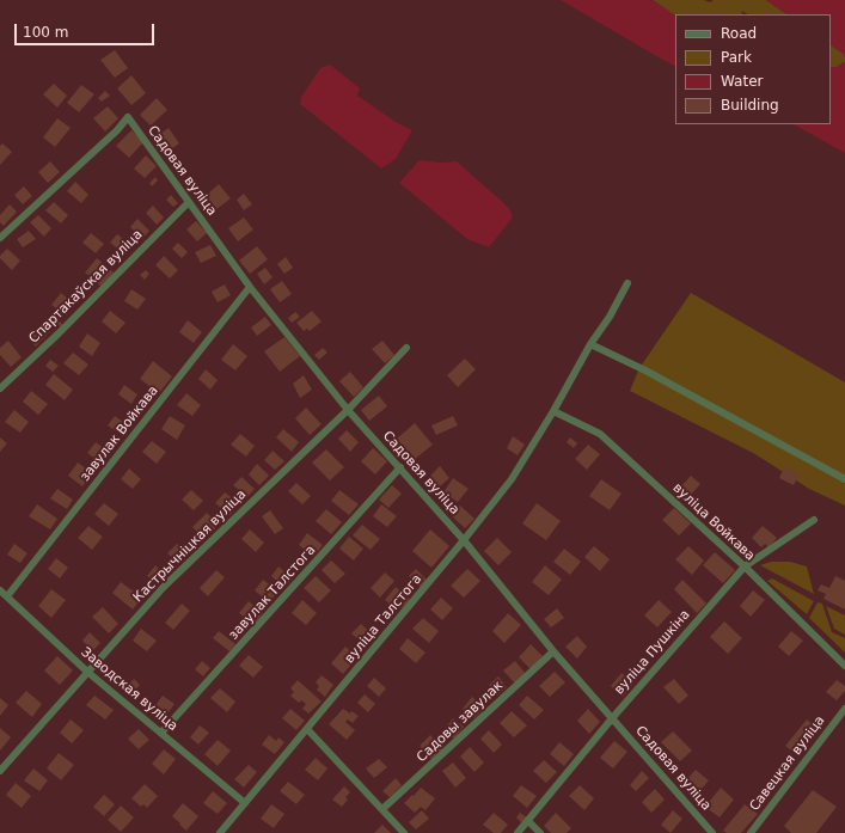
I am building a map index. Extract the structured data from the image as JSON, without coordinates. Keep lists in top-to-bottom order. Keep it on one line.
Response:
{"streets":{"street":["Садовая вуліца","Спартакаўская вуліца","завулак Войкава","вуліца Войкава","Кастрычніцкая вуліца","завулак Талстога","вуліца Талстога","вуліца Пушкіна","Заводская вуліца","Садовы завулак","Савецкая вуліца"]},"crossings":[["Садовая вуліца","Спартакаўская вуліца"],["Садовая вуліца","завулак Войкава"],["Садовая вуліца","Кастрычніцкая вуліца"],["Садовая вуліца","завулак Талстога"],["Садовая вуліца","вуліца Талстога"],["Садовая вуліца","вуліца Пушкіна"],["Садовая вуліца","Садовы завулак"],["завулак Войкава","Заводская вуліца"],["вуліца Войкава","вуліца Талстога"],["вуліца Войкава","вуліца Пушкіна"],["Кастрычніцкая вуліца","Заводская вуліца"],["завулак Талстога","Заводская вуліца"],["вуліца Талстога","Заводская вуліца"]],"legend":["Road","Park","Water","Building"],"scale_bar":"100 m"}
